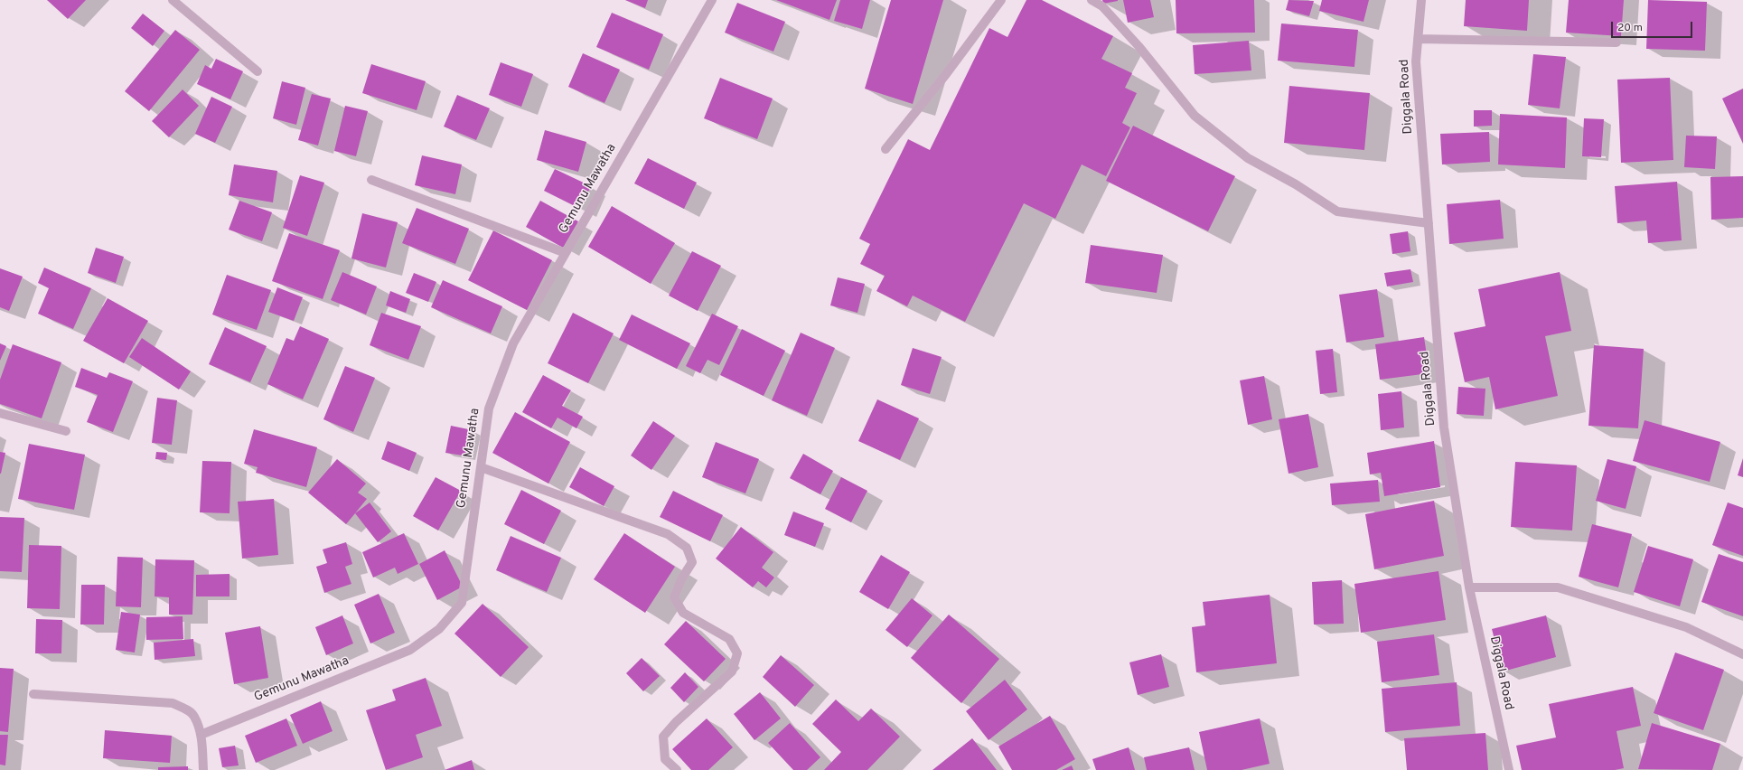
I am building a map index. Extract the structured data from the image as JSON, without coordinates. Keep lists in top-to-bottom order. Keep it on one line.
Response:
{"streets":{"street":["Diggala Road","Gemunu Mawatha"]},"scale_bar":"20 m"}
